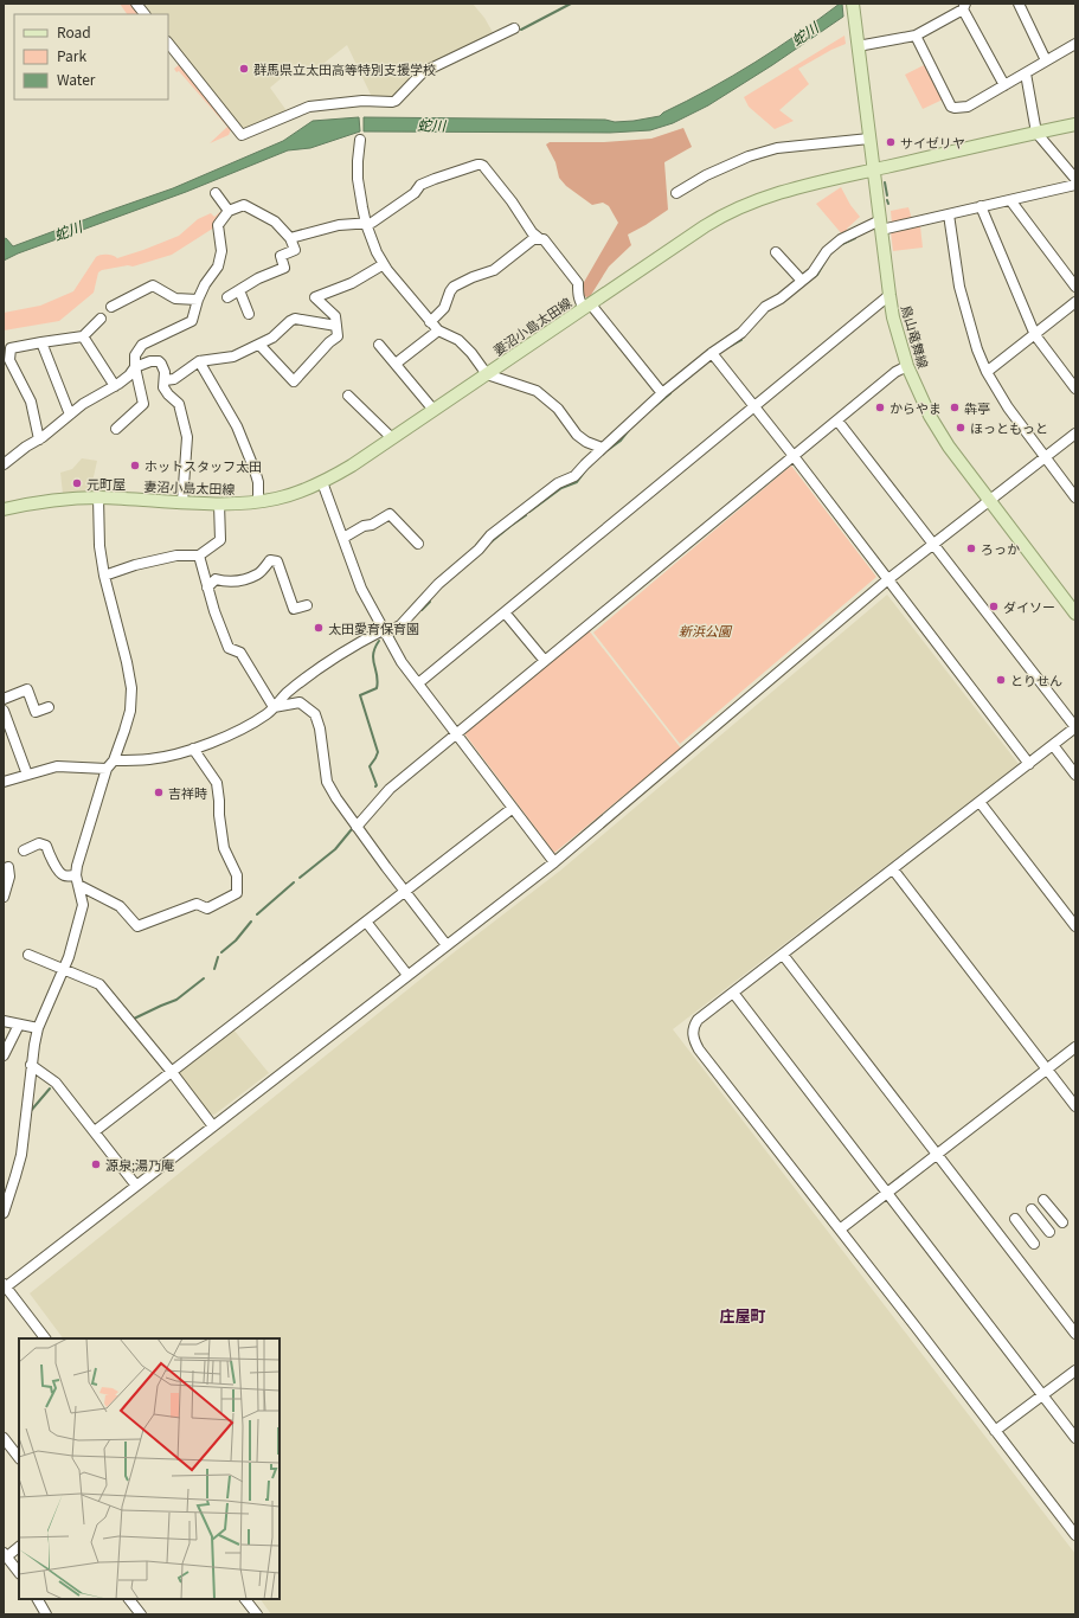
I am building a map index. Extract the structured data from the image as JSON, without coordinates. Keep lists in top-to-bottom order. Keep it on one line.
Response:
{"streets":{"main road":["妻沼小島太田線","鳥山竜舞線"]},"crossings":[["妻沼小島太田線","鳥山竜舞線"]],"districts":["庄屋町"],"water":["蛇川"],"parks":["新浜公園"],"places":["群馬県立太田高等特別支援学校","サイゼリヤ","からやま","犇亭","ほっともっと","ホットスタッフ太田","元町屋","ろっか","ダイソー","太田愛育保育園","とりせん","吉祥時","源泉;湯乃庵"],"legend":["Road","Park","Water"]}
